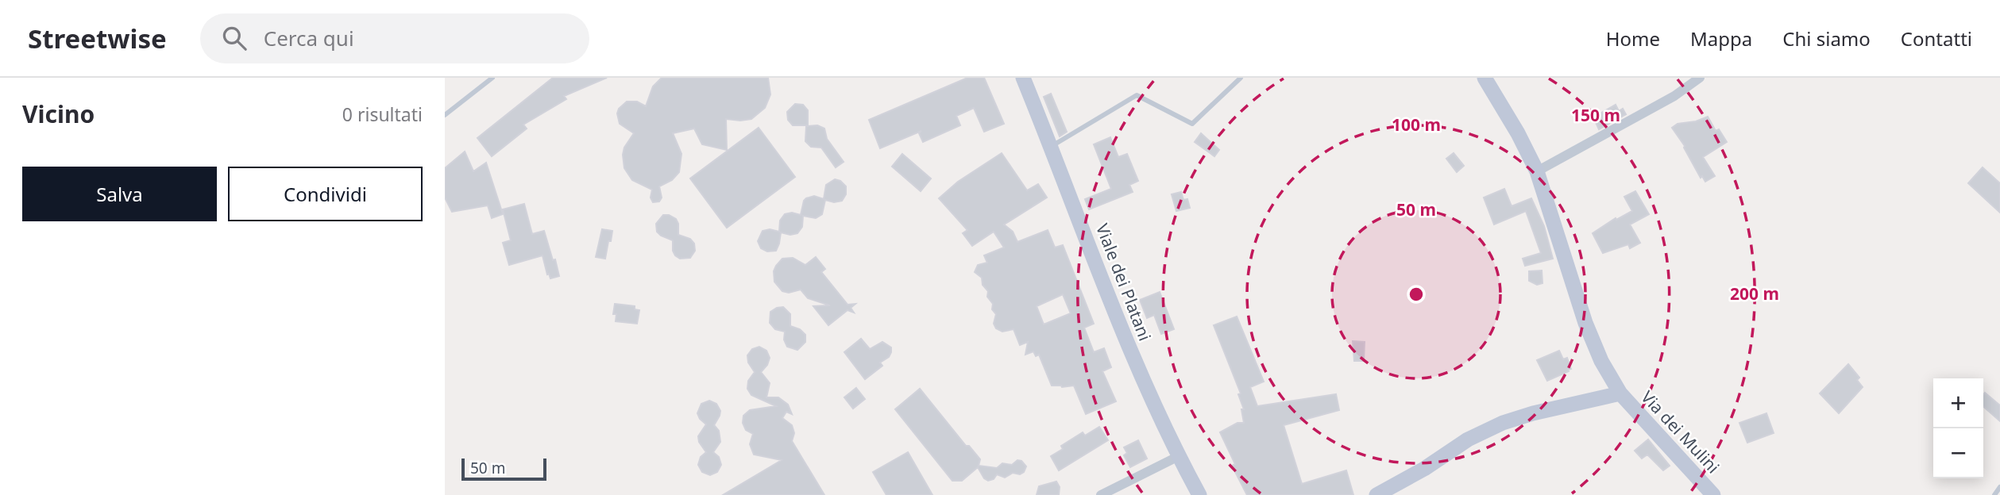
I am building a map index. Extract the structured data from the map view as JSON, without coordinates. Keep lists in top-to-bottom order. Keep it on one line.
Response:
{"streets":{"street":["Viale dei Platani","Via dei Mulini"]},"scale_bar":"50 m","page":{"header":"Streetwise","search":"Cerca qui","nav":["Home","Mappa","Chi siamo","Contatti"],"heading":["Vicino","0 risultati"],"buttons":["Salva","Condividi"],"map_buttons":["+","−"],"scale":"50 m"},"rings":["150 m","100 m","50 m","200 m"]}
